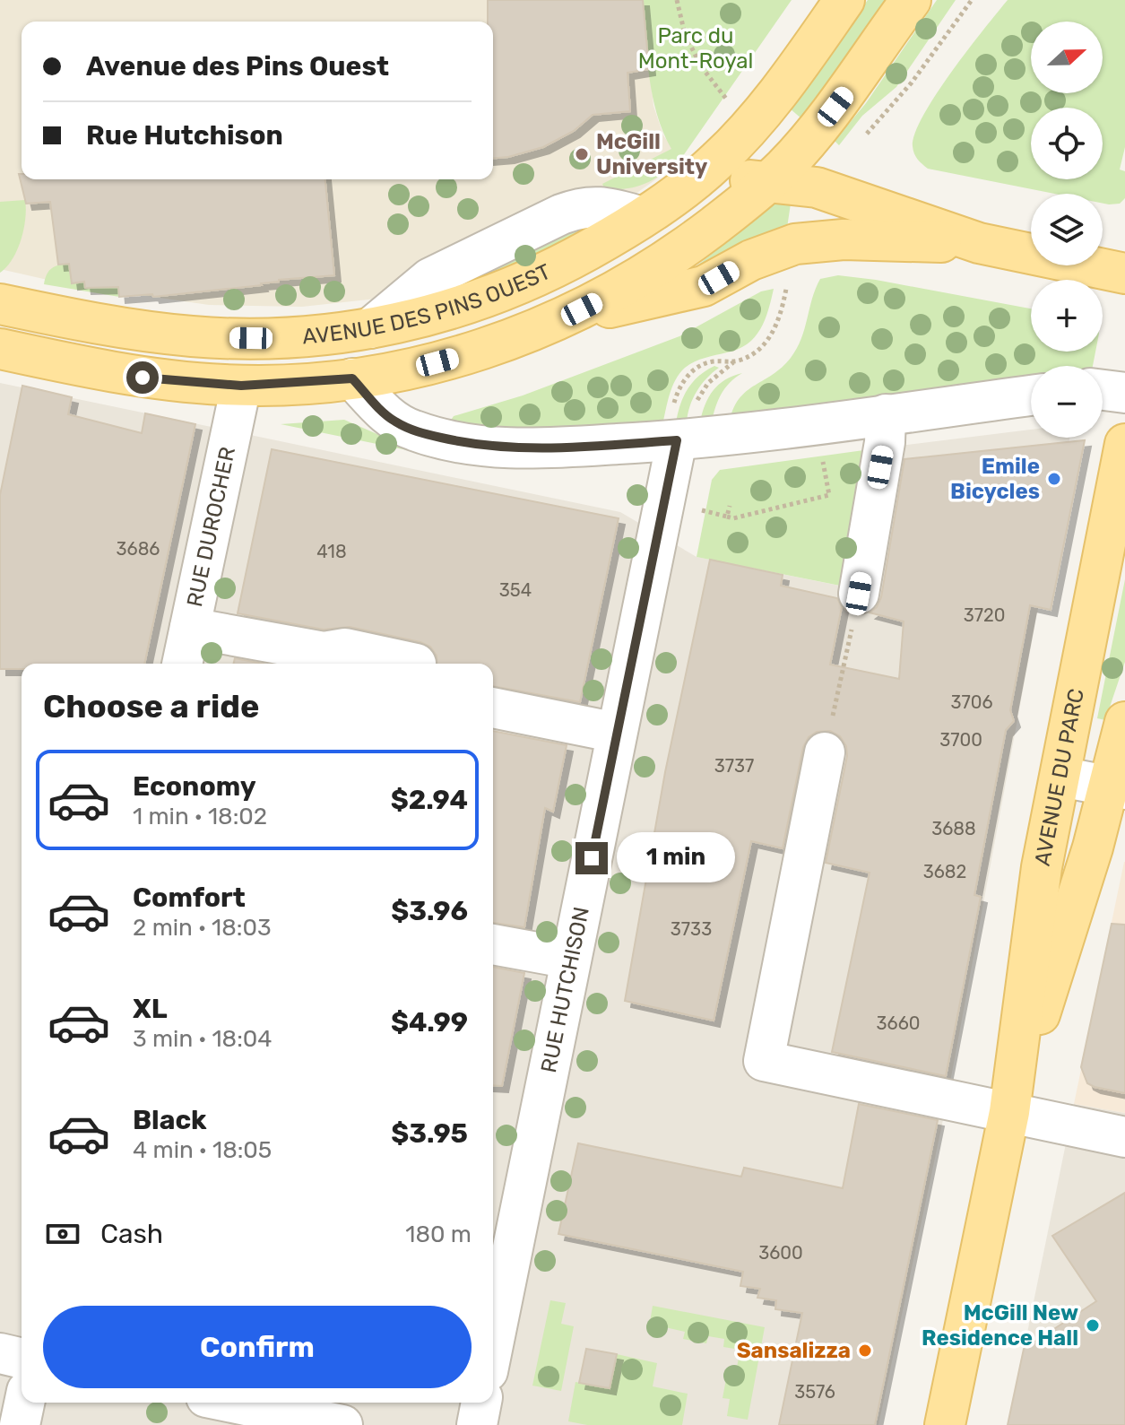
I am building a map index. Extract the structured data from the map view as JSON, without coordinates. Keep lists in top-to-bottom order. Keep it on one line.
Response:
{"streets":{"main road":["AVENUE DES PINS OUEST","AVENUE DU PARC"],"street":["RUE DUROCHER","RUE HUTCHISON"]},"parks":["Parc du Mont-Royal"],"places":["McGill University","Emile Bicycles","McGill New Residence Hall","Sansalizza"],"house_numbers":["3686","418","354","3720","3706","3700","3737","3688","3682","3733","3660","3600","3576"],"north":"right","page":{"map_buttons":["+","−"],"banner":["Avenue des Pins Ouest","Rue Hutchison"],"heading":"Choose a ride","list":[{"name":"Economy","note":"1 min · 18:02","value":"$2.94"},{"name":"Comfort","note":"2 min · 18:03","value":"$3.96"},{"name":"XL","note":"3 min · 18:04","value":"$4.99"},{"name":"Black","note":"4 min · 18:05","value":"$3.95"}],"bubble":"1 min","pay":["Cash","180 m"],"buttons":"Confirm"}}
